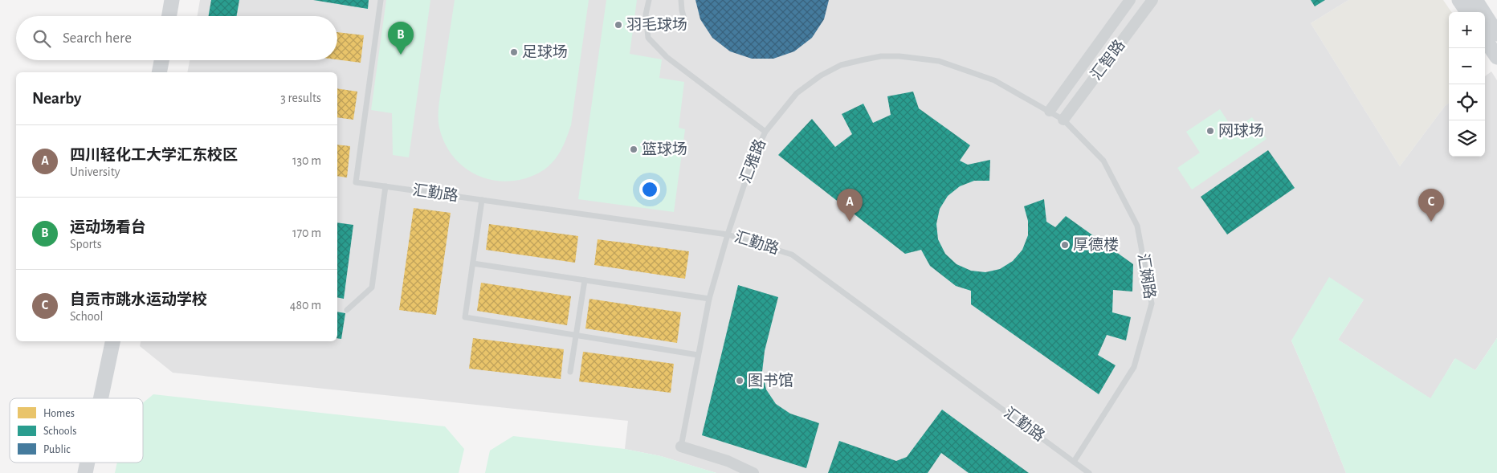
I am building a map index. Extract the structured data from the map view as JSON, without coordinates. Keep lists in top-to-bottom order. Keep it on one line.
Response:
{"streets":{"street":["汇智路","汇雅路"],"lane":["汇勤路","汇娴路"]},"crossings":[["汇智路","汇雅路"],["汇智路","汇娴路"],["汇雅路","汇勤路"],["汇雅路","汇娴路"],["汇勤路","汇娴路"]],"places":["羽毛球场","足球场","网球场","篮球场","厚德楼","图书馆"],"legend":["Homes","Schools","Public"],"page":{"map_buttons":["+","−"],"search":"Search here","pins":["B","A","C"],"heading":["Nearby","3 results"],"list":[{"mark":"A","name":"四川轻化工大学汇东校区","note":"University","value":"130 m"},{"mark":"B","name":"运动场看台","note":"Sports","value":"170 m"},{"mark":"C","name":"自贡市跳水运动学校","note":"School","value":"480 m"}]}}
